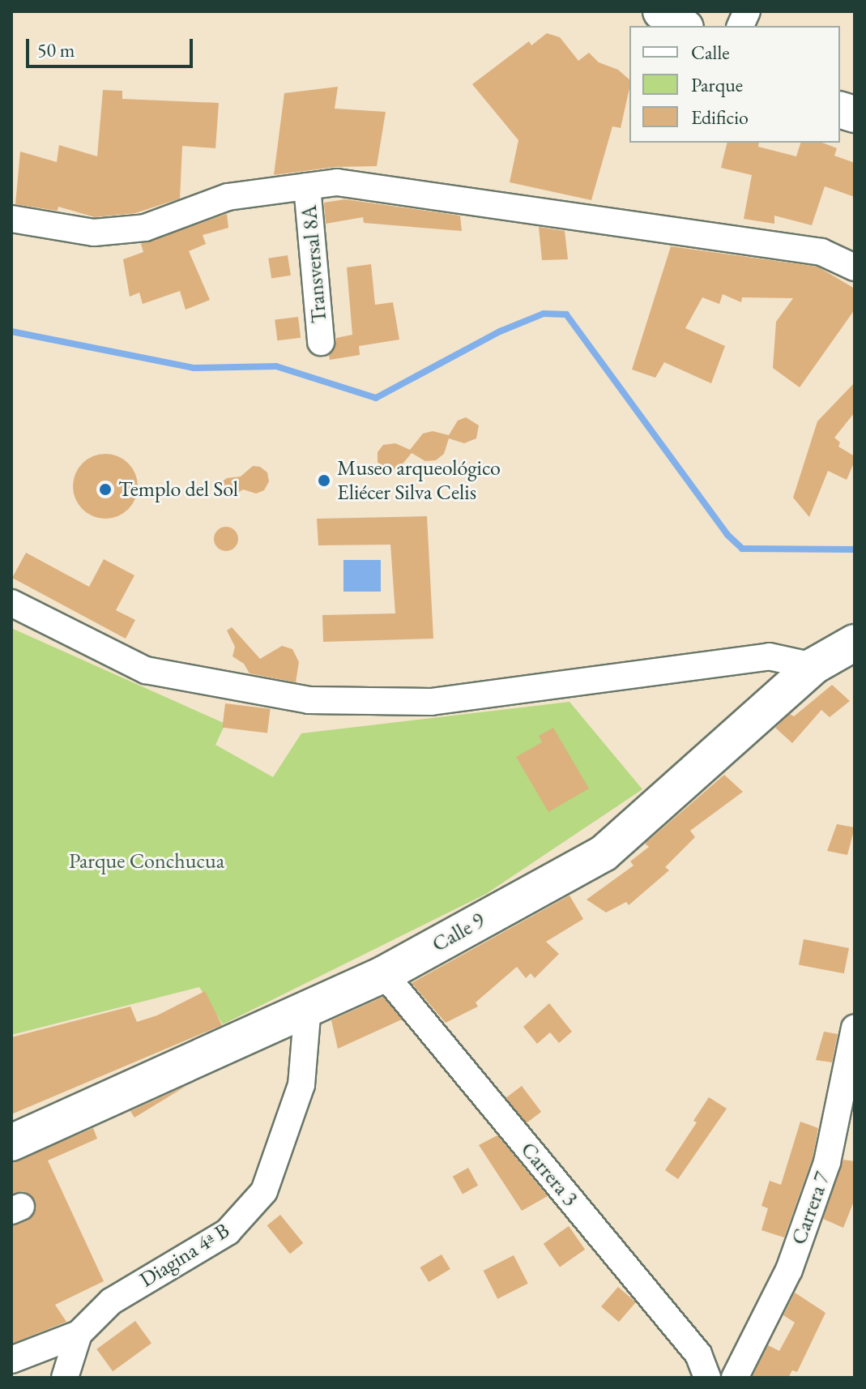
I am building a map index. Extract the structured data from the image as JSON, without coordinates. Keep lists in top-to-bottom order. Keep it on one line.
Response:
{"streets":{"street":["Transversal 8A","Calle 9","Carrera 3","Carrera 7","Diagina 4ª B"]},"crossings":[["Calle 9","Carrera 3"],["Calle 9","Diagina 4ª B"]],"parks":["Parque Conchucua"],"places":["Museo arqueológico Eliécer Silva Celis","Templo del Sol"],"legend":["Calle","Parque","Edificio"],"scale_bar":"50 m"}
